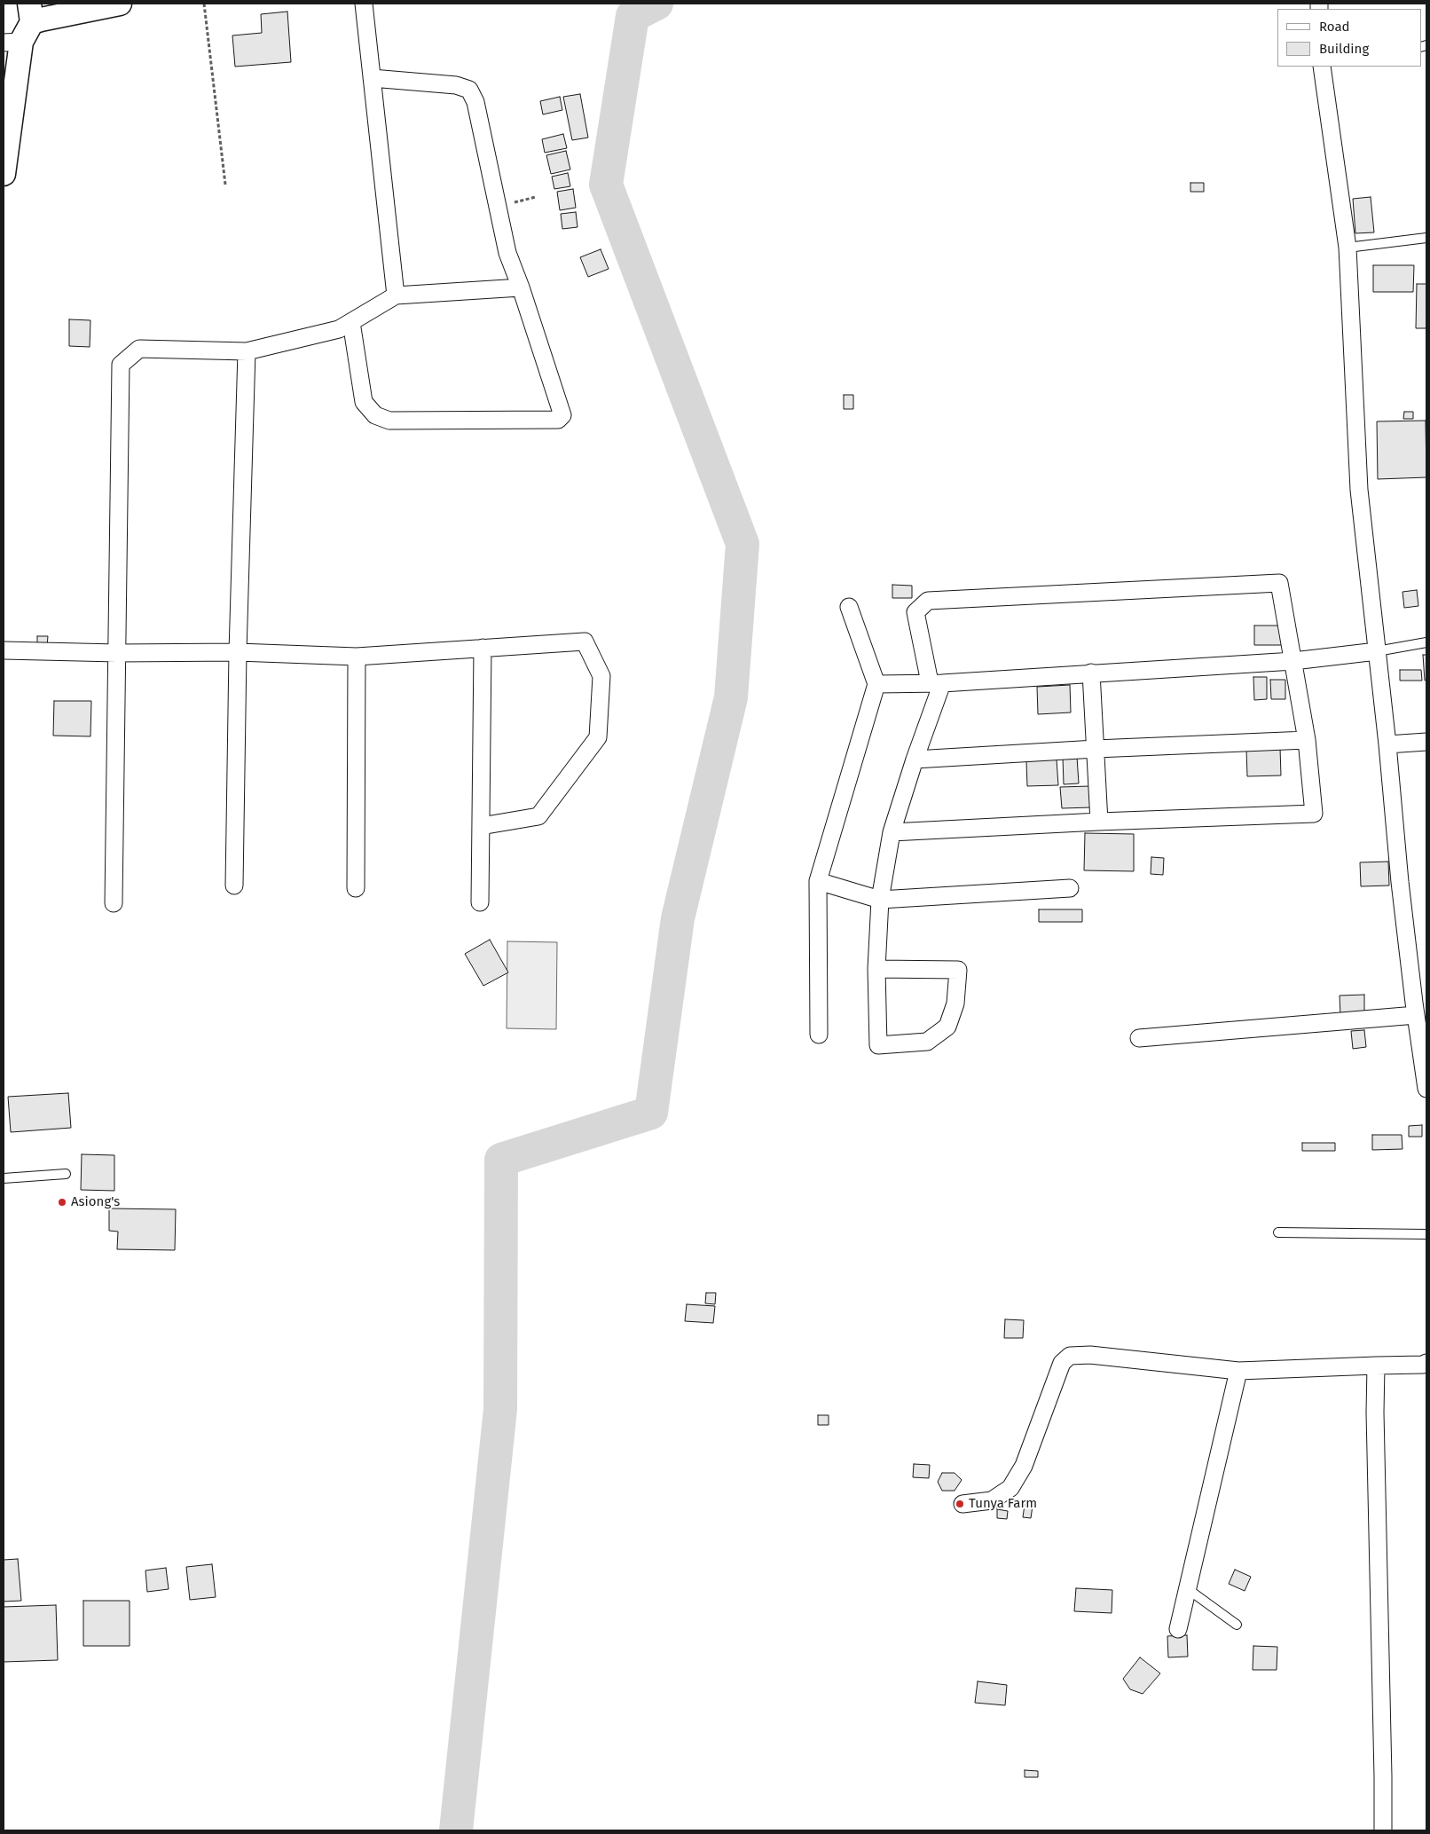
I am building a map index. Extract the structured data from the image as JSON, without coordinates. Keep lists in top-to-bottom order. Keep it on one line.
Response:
{"places":["Asiong's","Tunya Farm"],"legend":["Road","Building"]}
